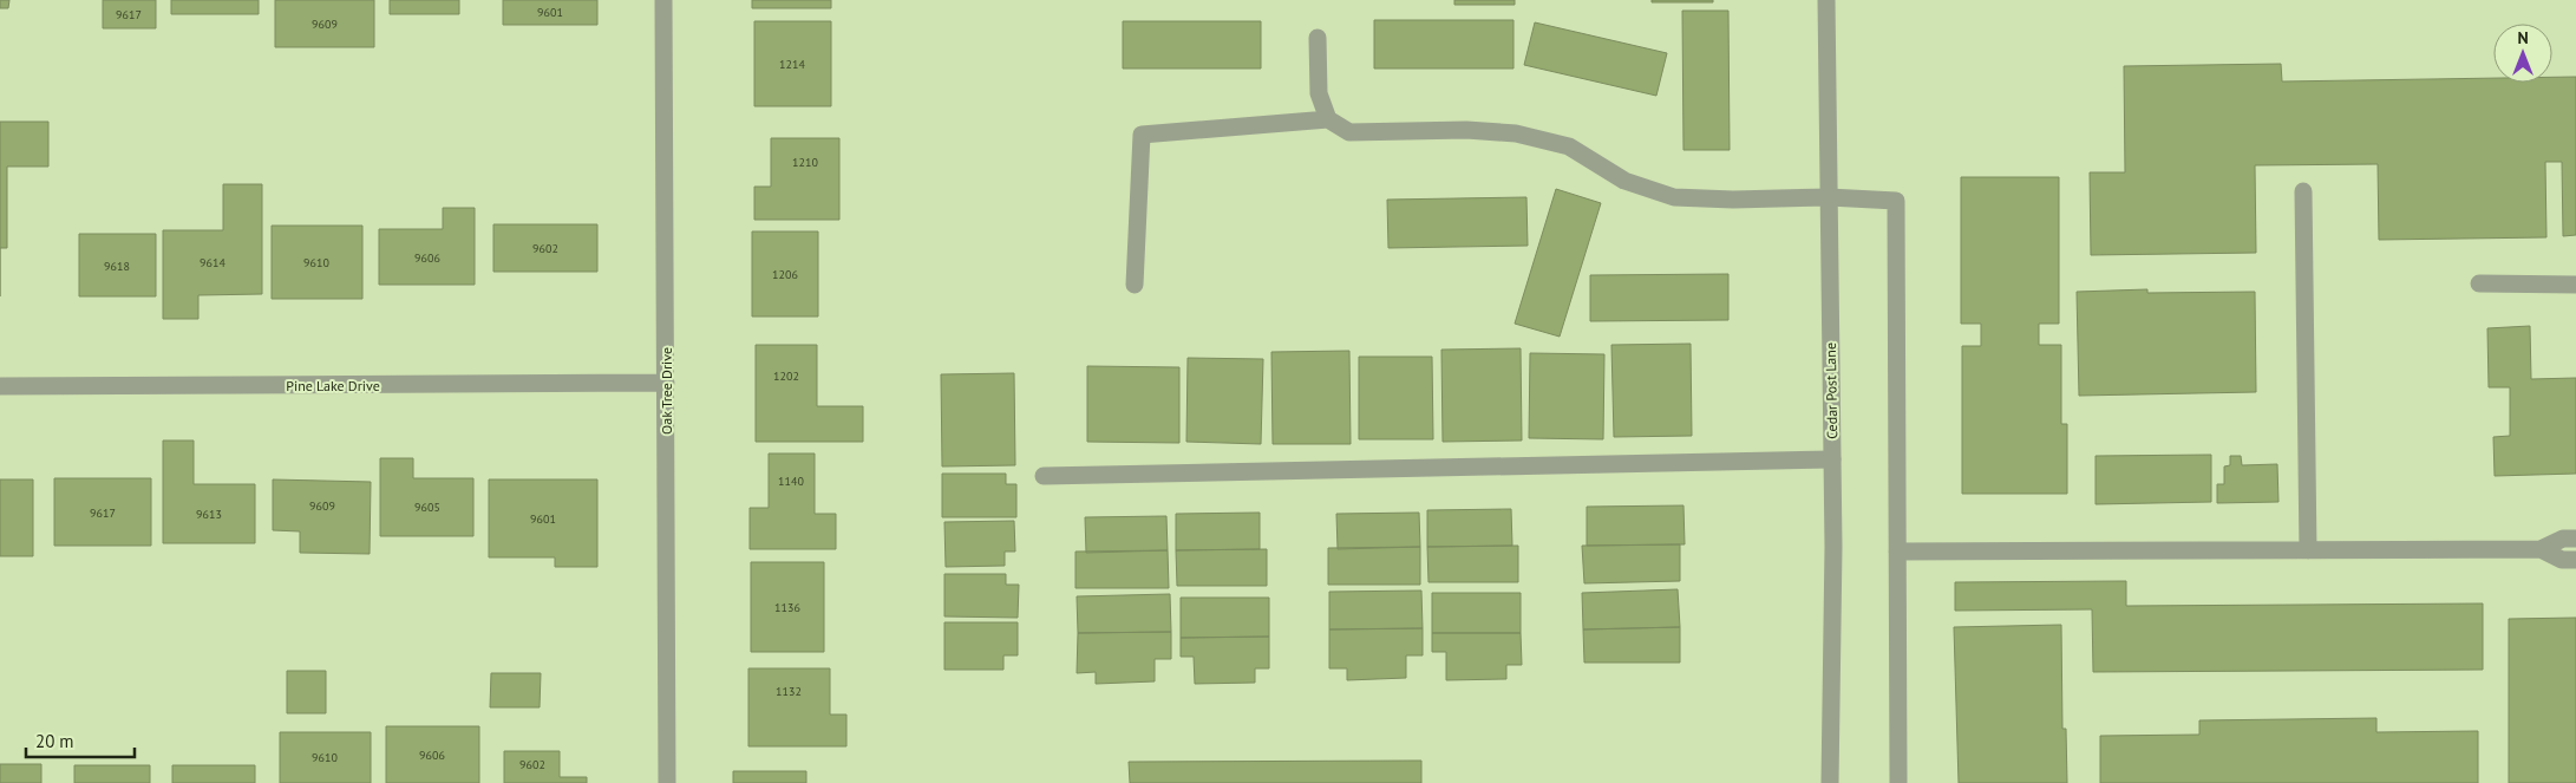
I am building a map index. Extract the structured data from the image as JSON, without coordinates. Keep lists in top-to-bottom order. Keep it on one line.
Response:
{"streets":{"street":["Pine Lake Drive","Oak Tree Drive","Cedar Post Lane"]},"crossings":[["Pine Lake Drive","Oak Tree Drive"]],"house_numbers":["9601","9617","9609","1214","1210","9602","9606","9614","9610","9618","1206","1202","1140","9609","9605","9617","9613","9601","1136","1132","9606","9610","9602"],"scale_bar":"20 m","north":"top"}
